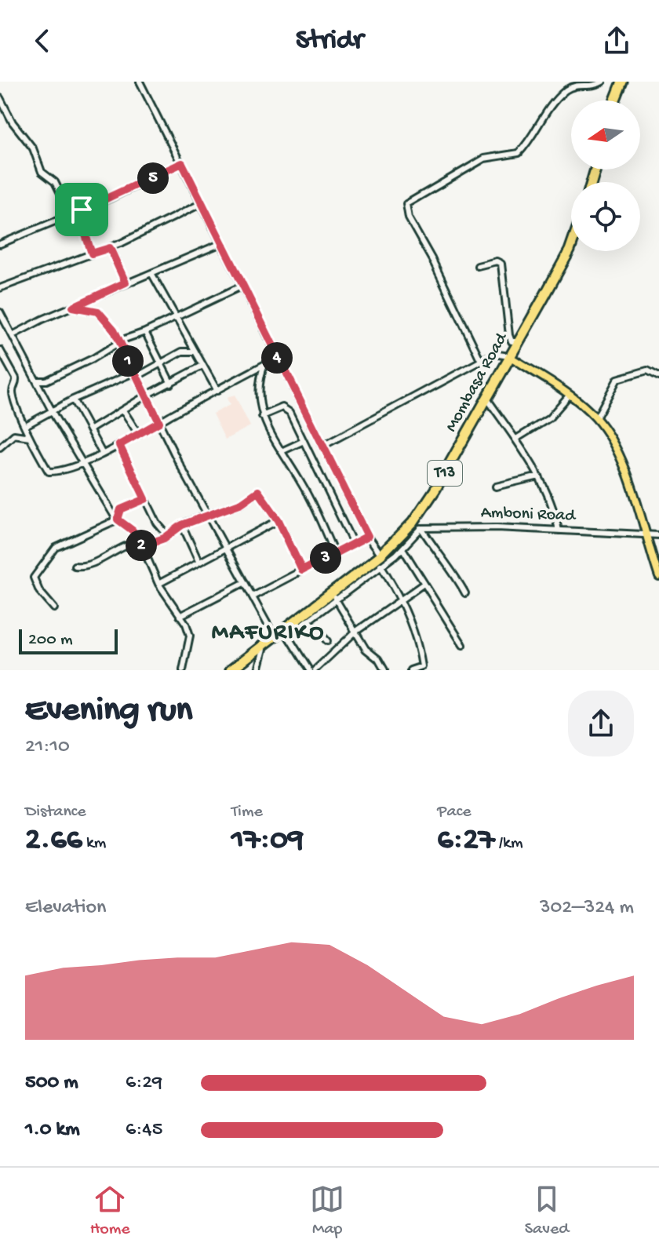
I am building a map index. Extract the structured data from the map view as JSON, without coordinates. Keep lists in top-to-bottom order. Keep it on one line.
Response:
{"streets":{"highway":["Mombasa Road","T13"],"street":["Amboni Road"]},"crossings":[["Mombasa Road","Amboni Road"]],"districts":["MAFURIKO"],"scale_bar":"200 m","north":"left","page":{"header":"Stridr","pins":["5","4","1","2","3"],"scale":"200 m","heading":["Evening run","21:10"],"stats":[["Distance","2.66 km"],["Time","17:09"],["Pace","6:27 /km"]],"chart":["Elevation","302–324 m"],"list":[{"name":"500 m","note":"6:29"},{"name":"1.0 km","note":"6:45"}],"tabs":["Home","Map","Saved"]}}
